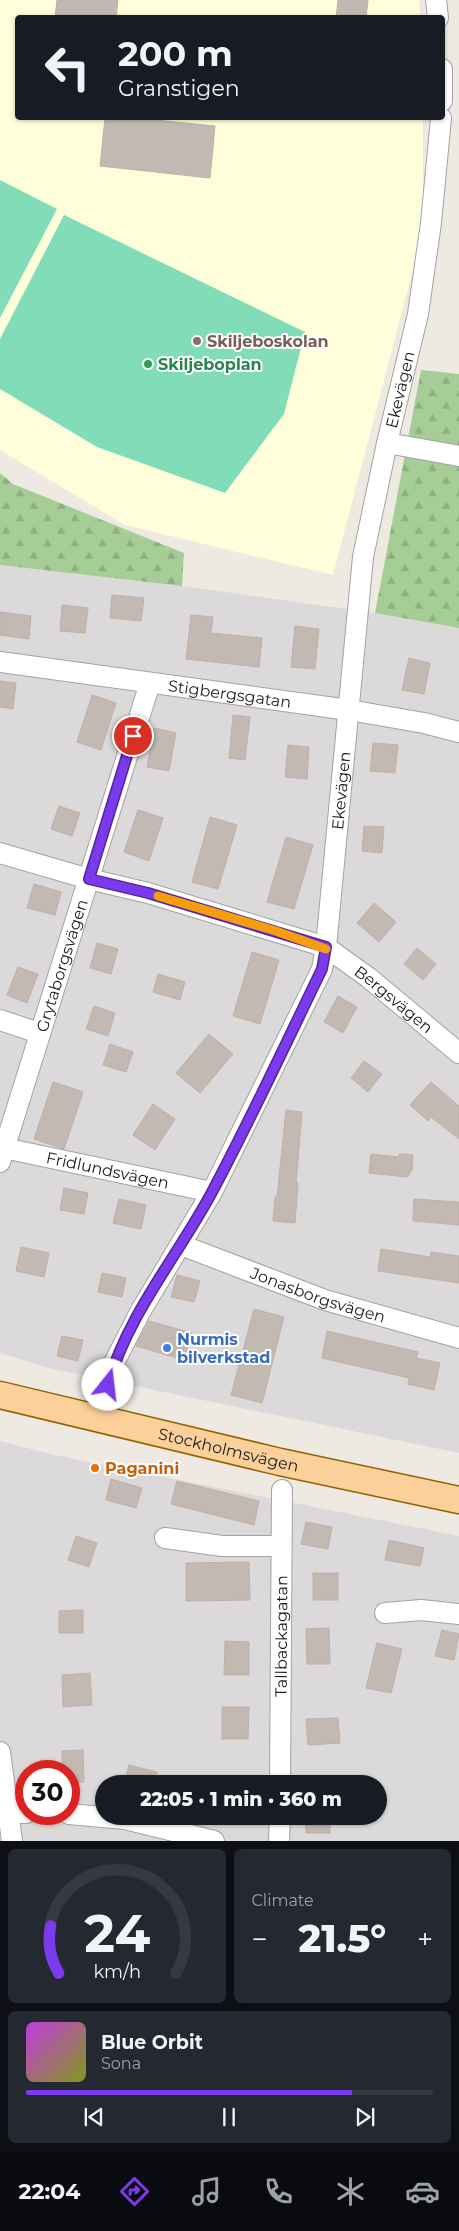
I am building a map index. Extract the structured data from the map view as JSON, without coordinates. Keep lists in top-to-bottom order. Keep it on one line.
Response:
{"streets":{"main road":["Stockholmsvägen"],"street":["Ekevägen","Stigbergsgatan","Grytaborgsvägen","Bergsvägen","Fridlundsvägen","Jonasborgsvägen","Tallbackagatan"]},"crossings":[["Ekevägen","Stigbergsgatan"],["Ekevägen","Bergsvägen"],["Ekevägen","Fridlundsvägen"],["Ekevägen","Jonasborgsvägen"],["Ekevägen","Stockholmsvägen"],["Stigbergsgatan","Grytaborgsvägen"],["Grytaborgsvägen","Bergsvägen"],["Grytaborgsvägen","Fridlundsvägen"]],"places":["Skiljeboskolan","Skiljeboplan","Nurmis bilverkstad","Paganini"],"page":{"turn":["200 m","Granstigen"],"limit":"30","trip":"22:05 · 1 min · 360 m","tile":"Climate","heat":["−","21.5°","+"],"song":["Blue Orbit","Sona"],"tabs":"22:04","gauge":["24","km/h"]}}
